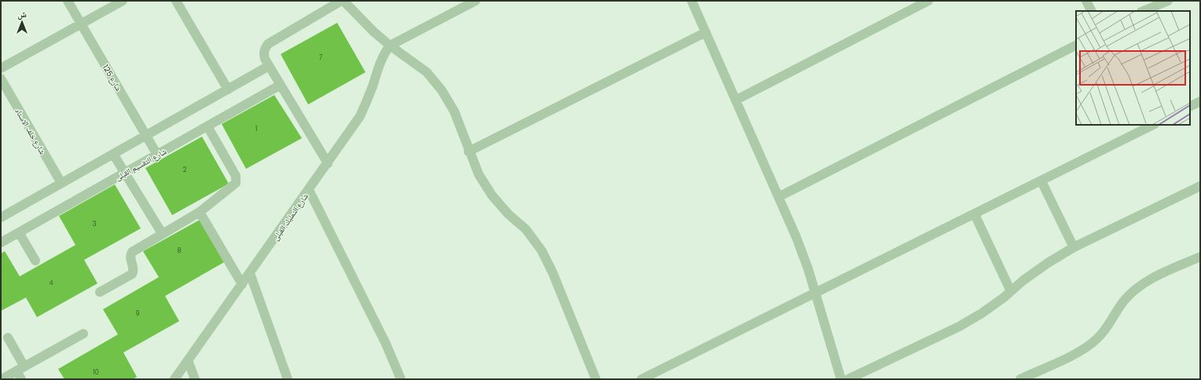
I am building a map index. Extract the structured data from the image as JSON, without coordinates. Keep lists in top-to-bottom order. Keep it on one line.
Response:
{"streets":{"street":["شارع 125","شارع خلف الاستاد","شارع التقسيم القبلى","شارع التمليك القبلى"]},"crossings":[["شارع 125","شارع التقسيم القبلى"]],"house_numbers":["7","1","2","3","8","4","9","10"],"north":"top"}
